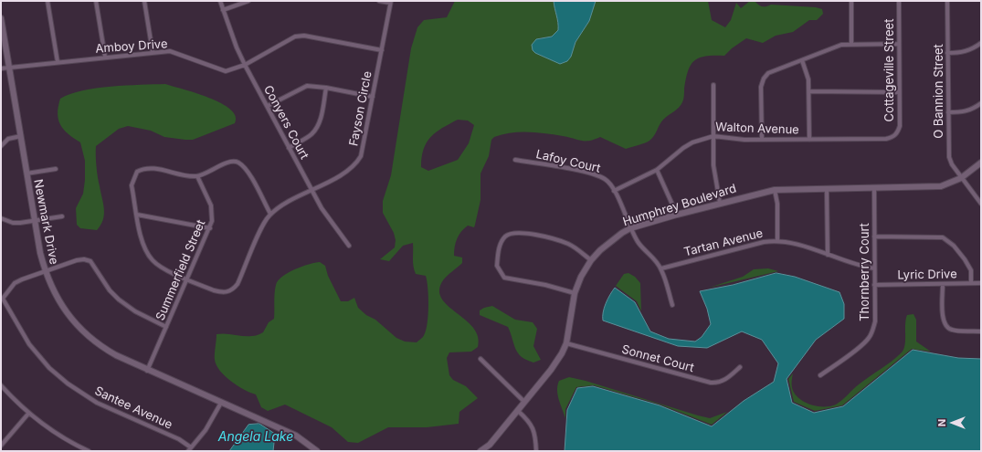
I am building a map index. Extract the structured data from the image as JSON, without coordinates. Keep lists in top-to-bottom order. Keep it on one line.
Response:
{"streets":{"street":["Amboy Drive","Cottageville Street","O Bannion Street","Fayson Circle","Conyers Court","Walton Avenue","Lafoy Court","Humphrey Boulevard","Newmark Drive","Tartan Avenue","Summerfield Street","Thornberry Court","Lyric Drive","Sonnet Court","Santee Avenue"]},"crossings":[["Amboy Drive","Fayson Circle"],["Amboy Drive","Conyers Court"],["Amboy Drive","Newmark Drive"],["Cottageville Street","Walton Avenue"],["O Bannion Street","Humphrey Boulevard"],["Fayson Circle","Conyers Court"],["Walton Avenue","Lafoy Court"],["Lafoy Court","Humphrey Boulevard"],["Lafoy Court","Tartan Avenue"],["Humphrey Boulevard","Thornberry Court"],["Humphrey Boulevard","Sonnet Court"],["Newmark Drive","Summerfield Street"],["Tartan Avenue","Thornberry Court"],["Thornberry Court","Lyric Drive"]],"water":["Angela Lake"],"north":"left"}
